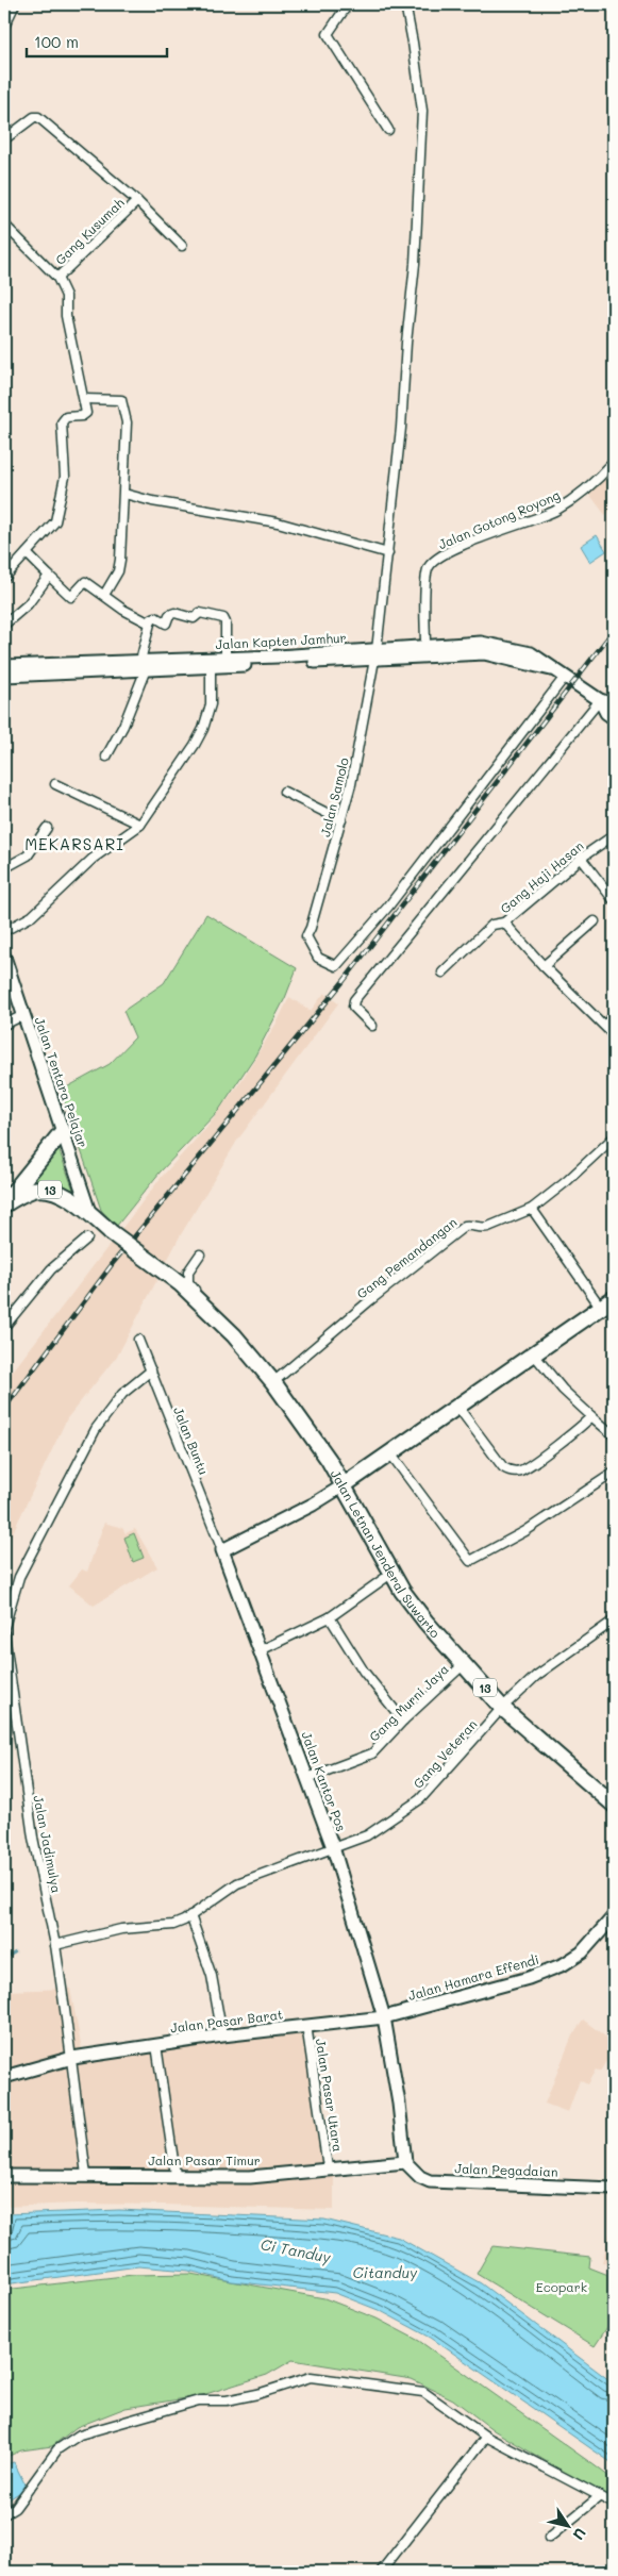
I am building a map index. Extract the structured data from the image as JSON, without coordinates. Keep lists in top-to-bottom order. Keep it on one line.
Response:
{"streets":{"highway":["13","Jalan Letnan Jenderal Suwarto"],"street":["Gang Kusumah","Jalan Gotong Royong","Jalan Kapten Jamhur","Jalan Samolo","Gang Haji Hasan","Jalan Tentara Pelajar","Gang Pemandangan","Jalan Buntu","Gang Murni Jaya","Gang Veteran","Jalan Kantor Pos","Jalan Jadimulya","Jalan Hamara Effendi","Jalan Pasar Barat","Jalan Pasar Utara","Jalan Pasar Timur","Jalan Pegadaian"]},"crossings":[["Jalan Gotong Royong","Jalan Kapten Jamhur"],["Jalan Kapten Jamhur","Jalan Samolo"],["Jalan Tentara Pelajar","13"],["Jalan Tentara Pelajar","Jalan Letnan Jenderal Suwarto"],["13","Jalan Letnan Jenderal Suwarto"],["Gang Pemandangan","Jalan Letnan Jenderal Suwarto"],["Jalan Buntu","Jalan Kantor Pos"],["Jalan Letnan Jenderal Suwarto","Gang Murni Jaya"],["Jalan Letnan Jenderal Suwarto","Gang Veteran"],["Gang Murni Jaya","Jalan Kantor Pos"],["Gang Veteran","Jalan Kantor Pos"],["Gang Veteran","Jalan Jadimulya"],["Jalan Kantor Pos","Jalan Hamara Effendi"],["Jalan Kantor Pos","Jalan Pasar Barat"],["Jalan Kantor Pos","Jalan Pasar Timur"],["Jalan Kantor Pos","Jalan Pegadaian"],["Jalan Jadimulya","Jalan Pasar Barat"],["Jalan Jadimulya","Jalan Pasar Timur"],["Jalan Hamara Effendi","Jalan Pasar Barat"],["Jalan Pasar Barat","Jalan Pasar Utara"],["Jalan Pasar Utara","Jalan Pasar Timur"],["Jalan Pasar Timur","Jalan Pegadaian"]],"districts":["MEKARSARI"],"water":["Ci Tanduy","Citanduy"],"parks":["Ecopark"],"scale_bar":"100 m","north":"bottom right"}
